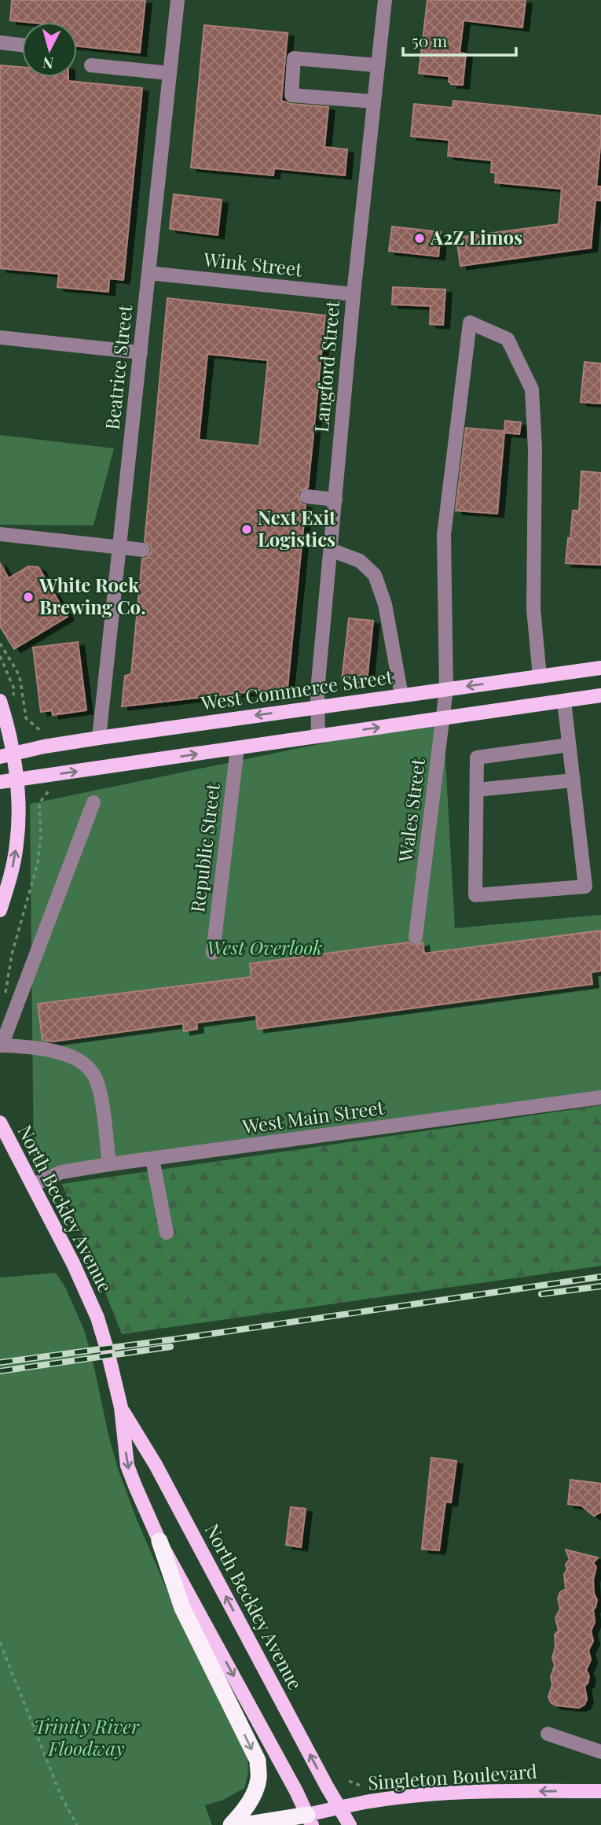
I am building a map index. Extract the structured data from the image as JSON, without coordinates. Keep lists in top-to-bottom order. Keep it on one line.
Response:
{"streets":{"main road":["West Commerce Street","North Beckley Avenue","Singleton Boulevard"],"street":["Wink Street","Langford Street","Beatrice Street","Wales Street","Republic Street","West Main Street"]},"crossings":[["Wink Street","Langford Street"],["Wink Street","Beatrice Street"],["Langford Street","West Commerce Street"],["Beatrice Street","West Commerce Street"],["West Commerce Street","Wales Street"],["West Main Street","North Beckley Avenue"],["North Beckley Avenue","Singleton Boulevard"]],"one_way":["Singleton Boulevard"],"parks":["West Overlook","Trinity River Floodway"],"places":["A2Z Limos","Next Exit Logistics","White Rock Brewing Co."],"scale_bar":"50 m","north":"bottom"}
